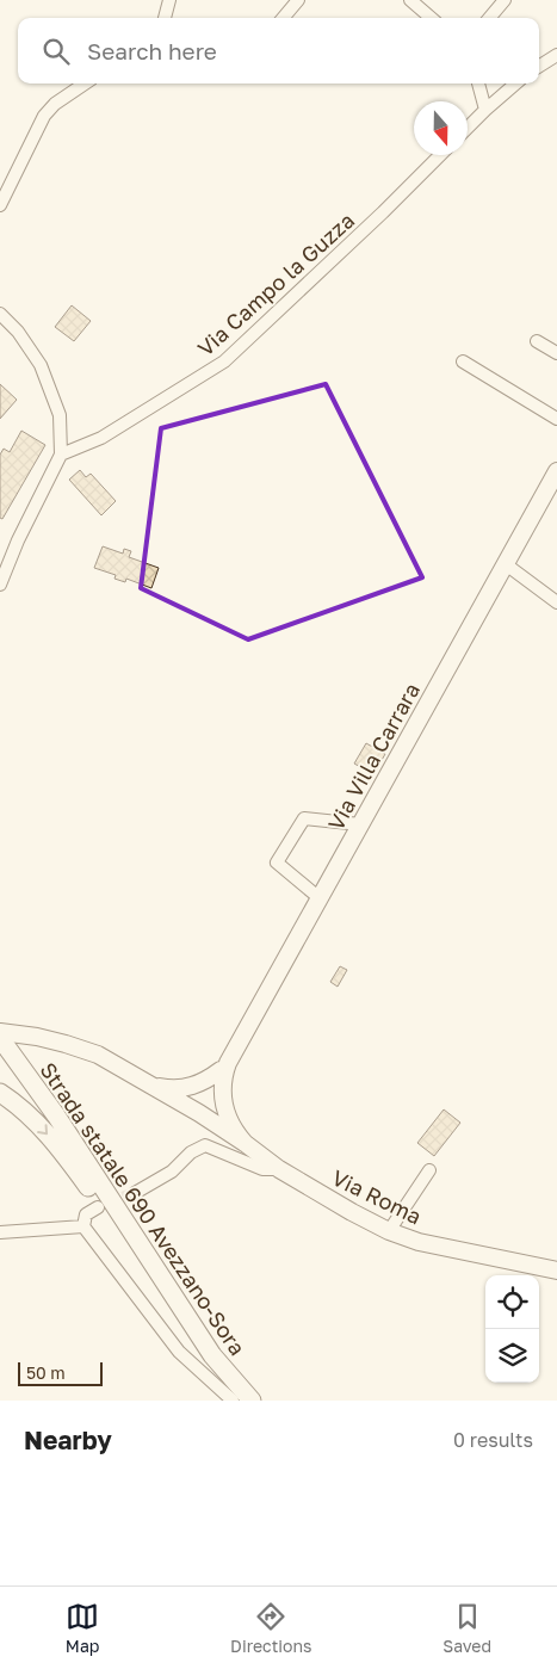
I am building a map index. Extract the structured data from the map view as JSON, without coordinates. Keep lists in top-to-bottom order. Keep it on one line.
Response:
{"streets":{"highway":["Strada statale 690 Avezzano-Sora"],"main road":["Via Villa Carrara","Via Roma"],"street":["Via Campo la Guzza"]},"crossings":[["Via Villa Carrara","Via Roma"]],"scale_bar":"50 m","north":"bottom","page":{"search":"Search here","scale":"50 m","heading":["Nearby","0 results"],"nav":["Map","Directions","Saved"]}}
